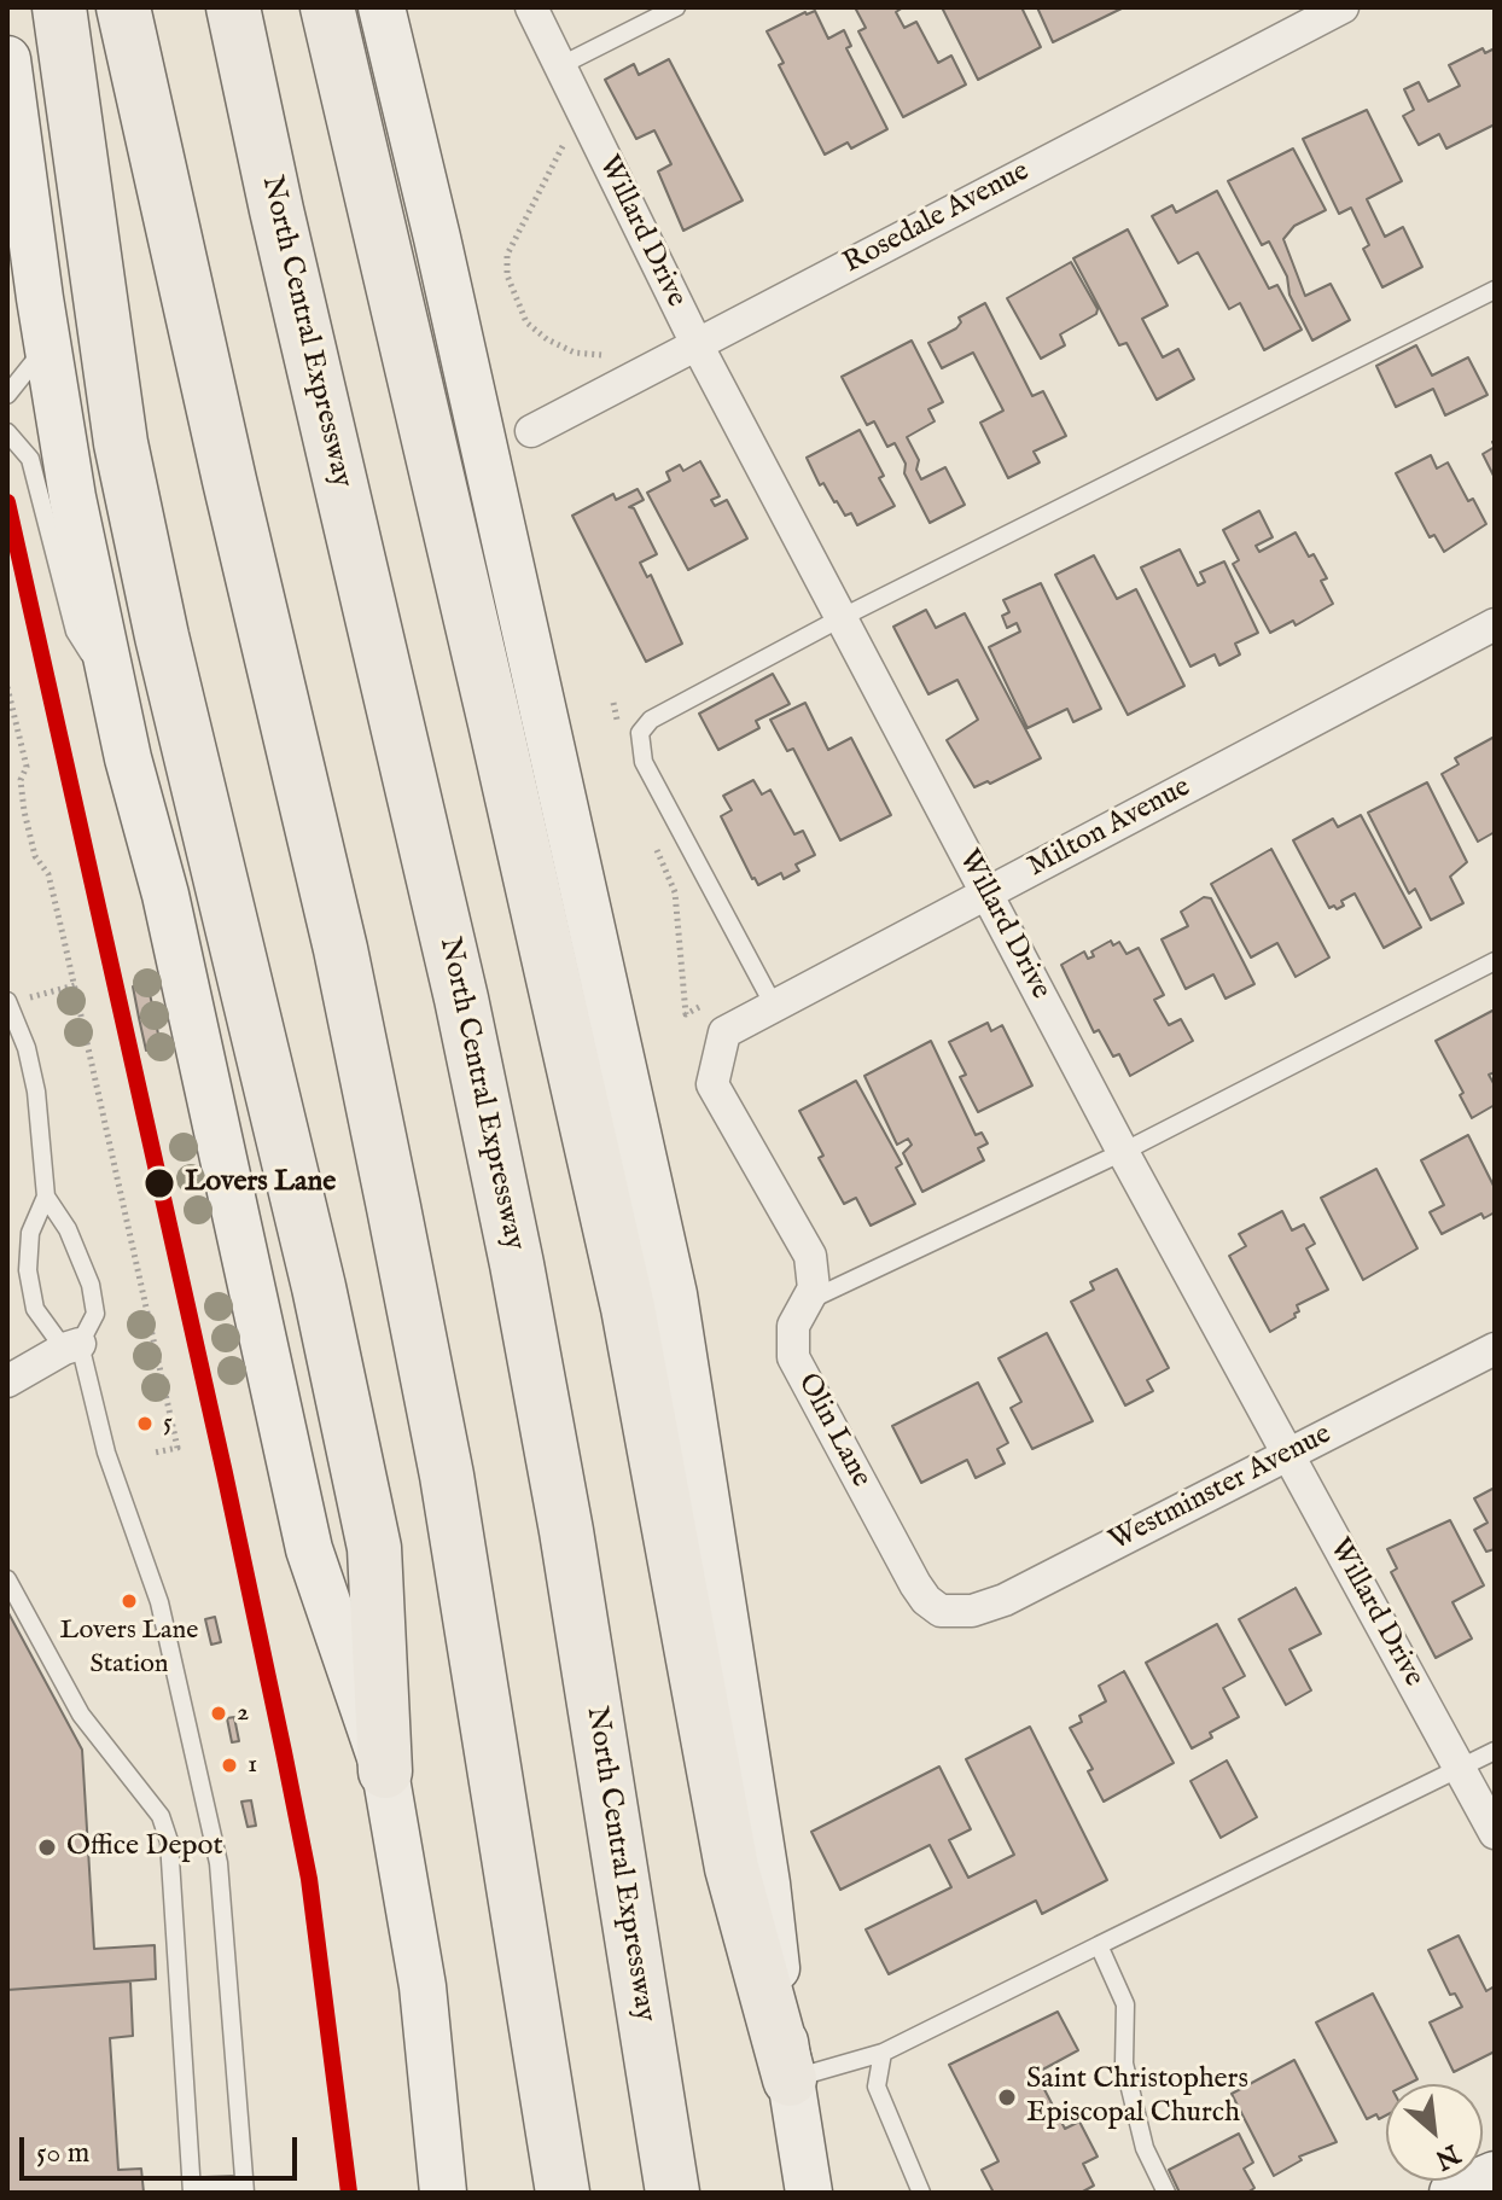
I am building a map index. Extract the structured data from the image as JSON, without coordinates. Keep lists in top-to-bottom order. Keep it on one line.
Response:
{"streets":{"highway":["North Central Expressway"],"street":["Rosedale Avenue","Willard Drive","Milton Avenue","Olin Lane","Westminster Avenue"]},"crossings":[["Rosedale Avenue","Willard Drive"],["Willard Drive","Milton Avenue"],["Willard Drive","Westminster Avenue"],["Milton Avenue","Olin Lane"],["Olin Lane","Westminster Avenue"]],"places":["Lovers Lane","5","Lovers Lane Station","2","1","Office Depot","Saint Christophers Episcopal Church"],"scale_bar":"50 m","north":"bottom right"}
